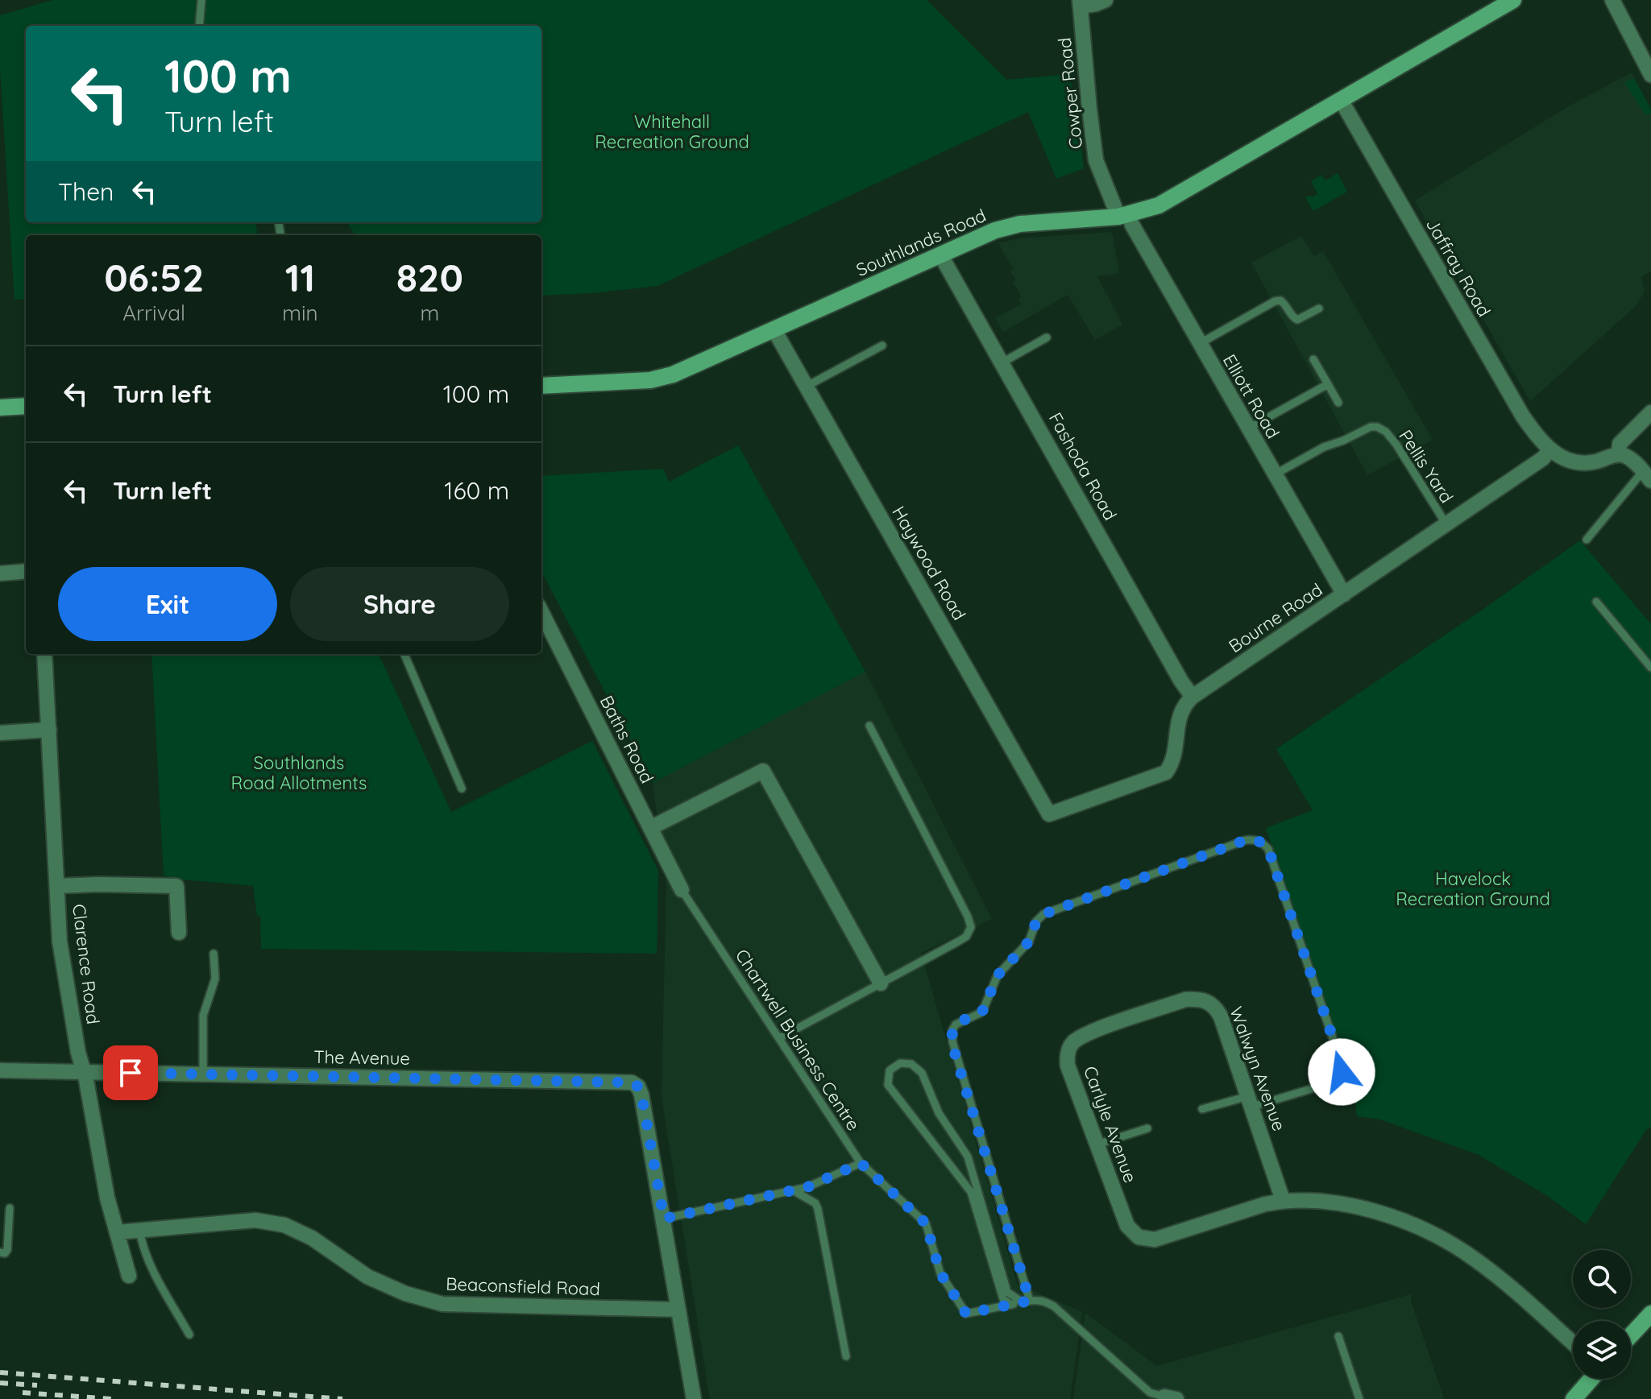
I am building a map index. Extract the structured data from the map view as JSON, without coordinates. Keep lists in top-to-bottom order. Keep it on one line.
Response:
{"streets":{"street":["Cowper Road","Southlands Road","Jaffray Road","Elliott Road","Fashoda Road","Haywood Road","Bourne Road","Baths Road","Clarence Road","The Avenue","Walwyn Avenue","Carlyle Avenue","Beaconsfield Road"],"lane":["Pellis Yard","Chartwell Business Centre"]},"crossings":[["Cowper Road","Southlands Road"],["Cowper Road","Elliott Road"],["Southlands Road","Jaffray Road"],["Southlands Road","Elliott Road"],["Southlands Road","Fashoda Road"],["Southlands Road","Haywood Road"],["Jaffray Road","Bourne Road"],["Elliott Road","Pellis Yard"],["Elliott Road","Bourne Road"],["Fashoda Road","Bourne Road"],["Pellis Yard","Bourne Road"],["Haywood Road","Bourne Road"],["Baths Road","Chartwell Business Centre"],["Clarence Road","The Avenue"],["Clarence Road","Beaconsfield Road"],["Walwyn Avenue","Carlyle Avenue"]],"parks":["Whitehall Recreation Ground","Southlands Road Allotments","Havelock Recreation Ground"],"page":{"turn":["100 m","Turn left"],"then":"Then","eta":["06:52","Arrival","11","min","820","m"],"list":[{"name":"Turn left","value":"100 m"},{"name":"Turn left","value":"160 m"}],"buttons":["Exit","Share"]}}
